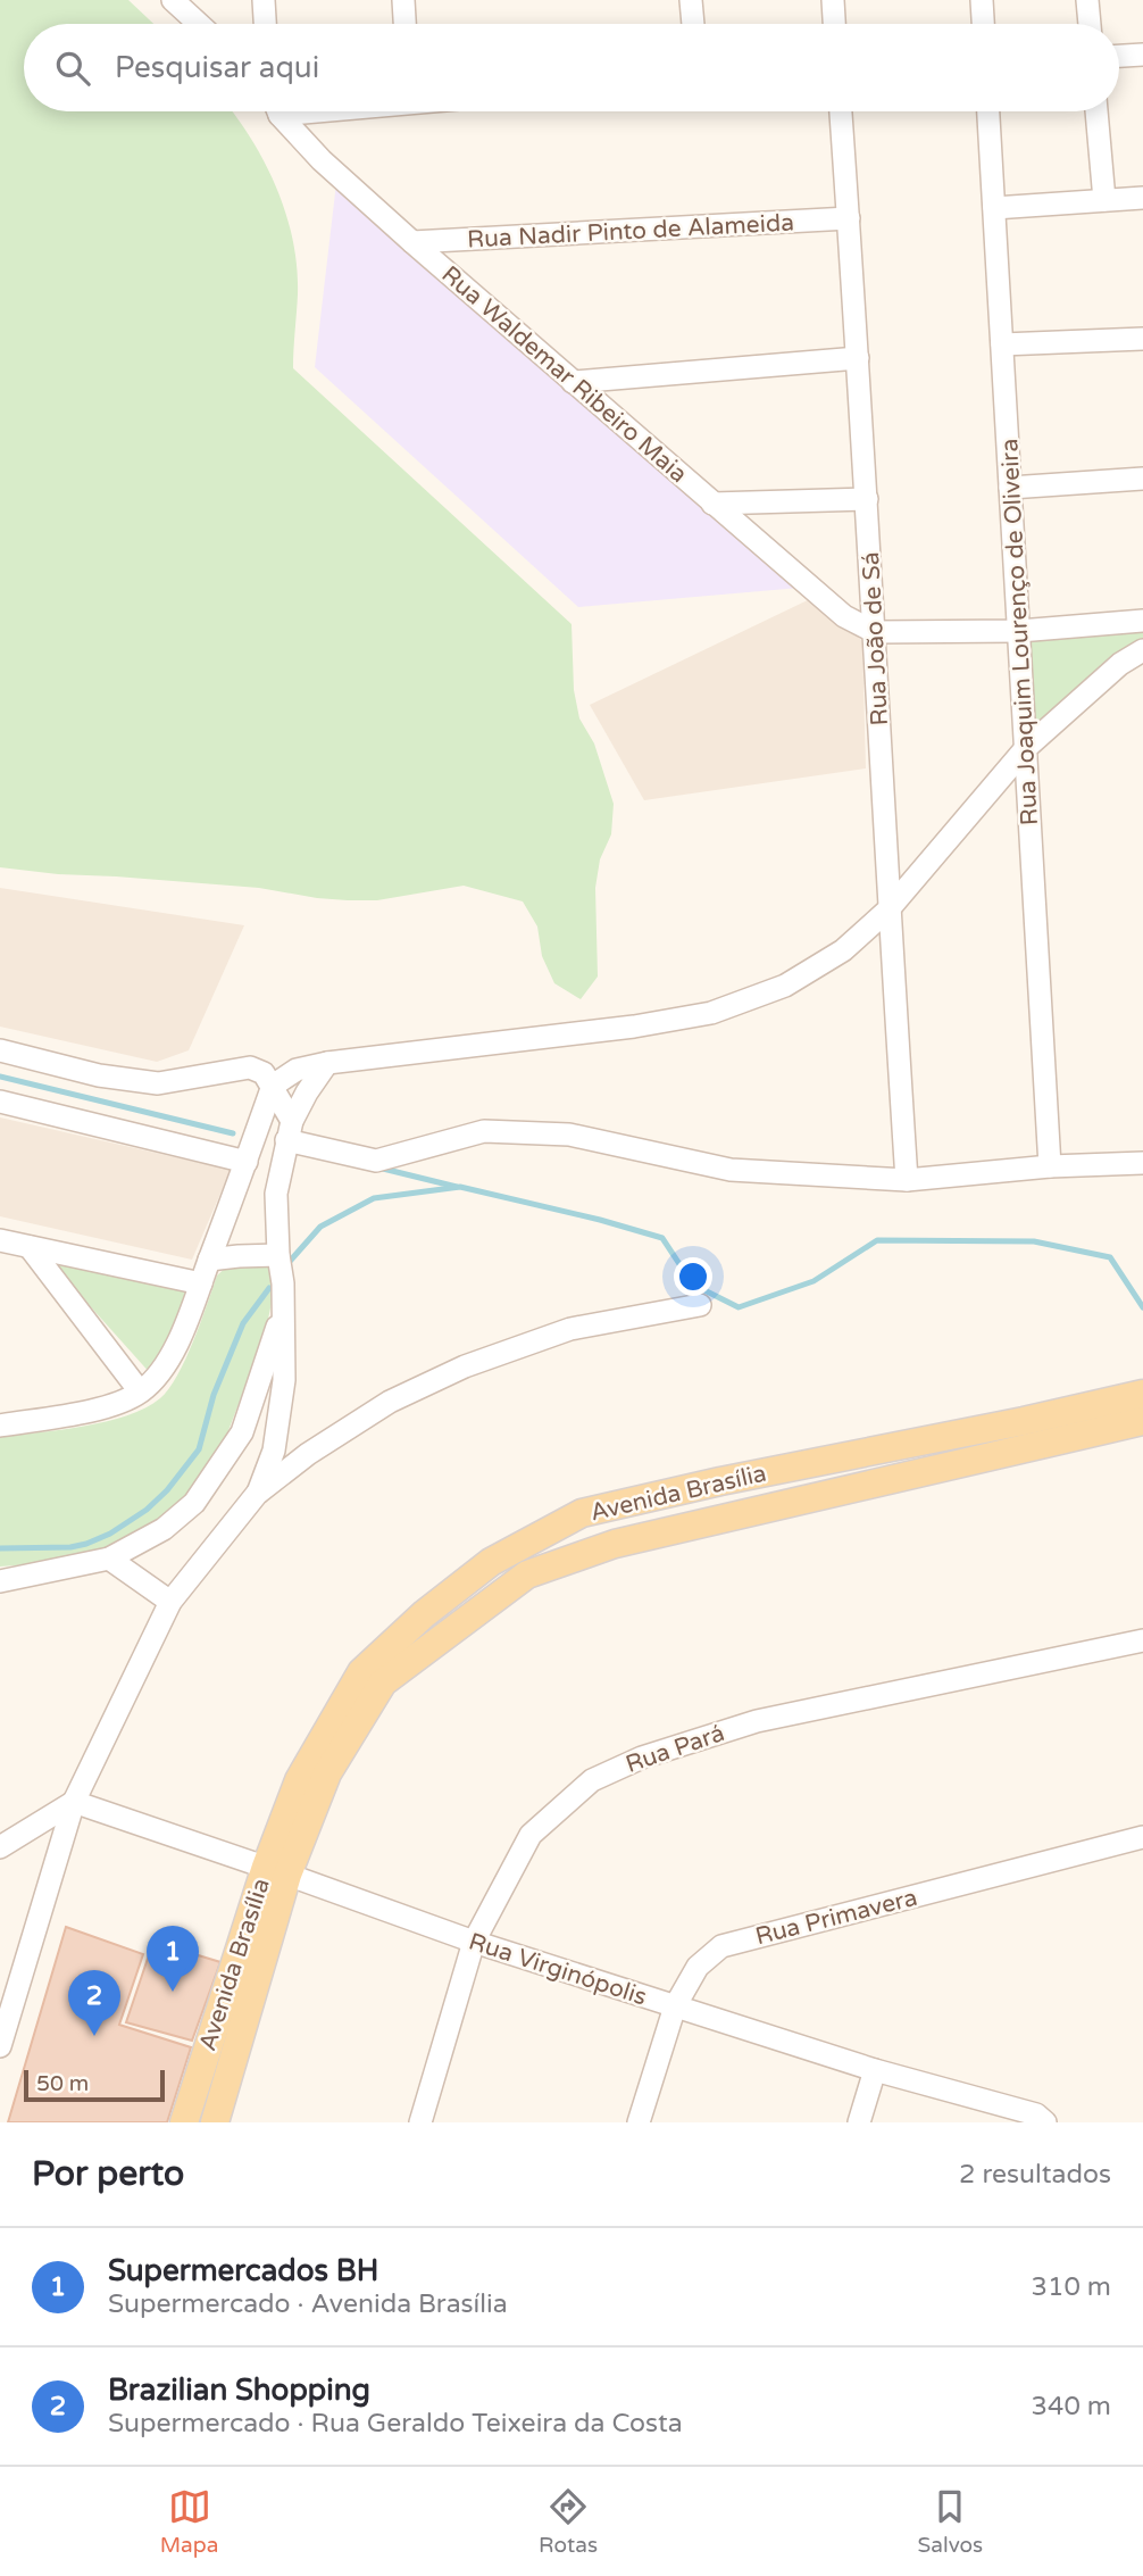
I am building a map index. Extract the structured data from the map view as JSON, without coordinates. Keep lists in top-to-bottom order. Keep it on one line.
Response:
{"streets":{"main road":["Avenida Brasília"],"street":["Rua Nadir Pinto de Alameida","Rua Waldemar Ribeiro Maia","Rua Joaquim Lourenço de Oliveira","Rua João de Sá","Rua Pará","Rua Primavera","Rua Virginópolis"]},"crossings":[["Rua Nadir Pinto de Alameida","Rua Waldemar Ribeiro Maia"],["Rua Nadir Pinto de Alameida","Rua João de Sá"],["Rua Waldemar Ribeiro Maia","Rua João de Sá"],["Avenida Brasília","Rua Virginópolis"],["Rua Pará","Rua Virginópolis"],["Rua Primavera","Rua Virginópolis"]],"scale_bar":"50 m","page":{"search":"Pesquisar aqui","pins":["1","2"],"scale":"50 m","heading":["Por perto","2 resultados"],"list":[{"mark":"1","name":"Supermercados BH","note":"Supermercado · Avenida Brasília","value":"310 m"},{"mark":"2","name":"Brazilian Shopping","note":"Supermercado · Rua Geraldo Teixeira da Costa","value":"340 m"}],"nav":["Mapa","Rotas","Salvos"]}}
